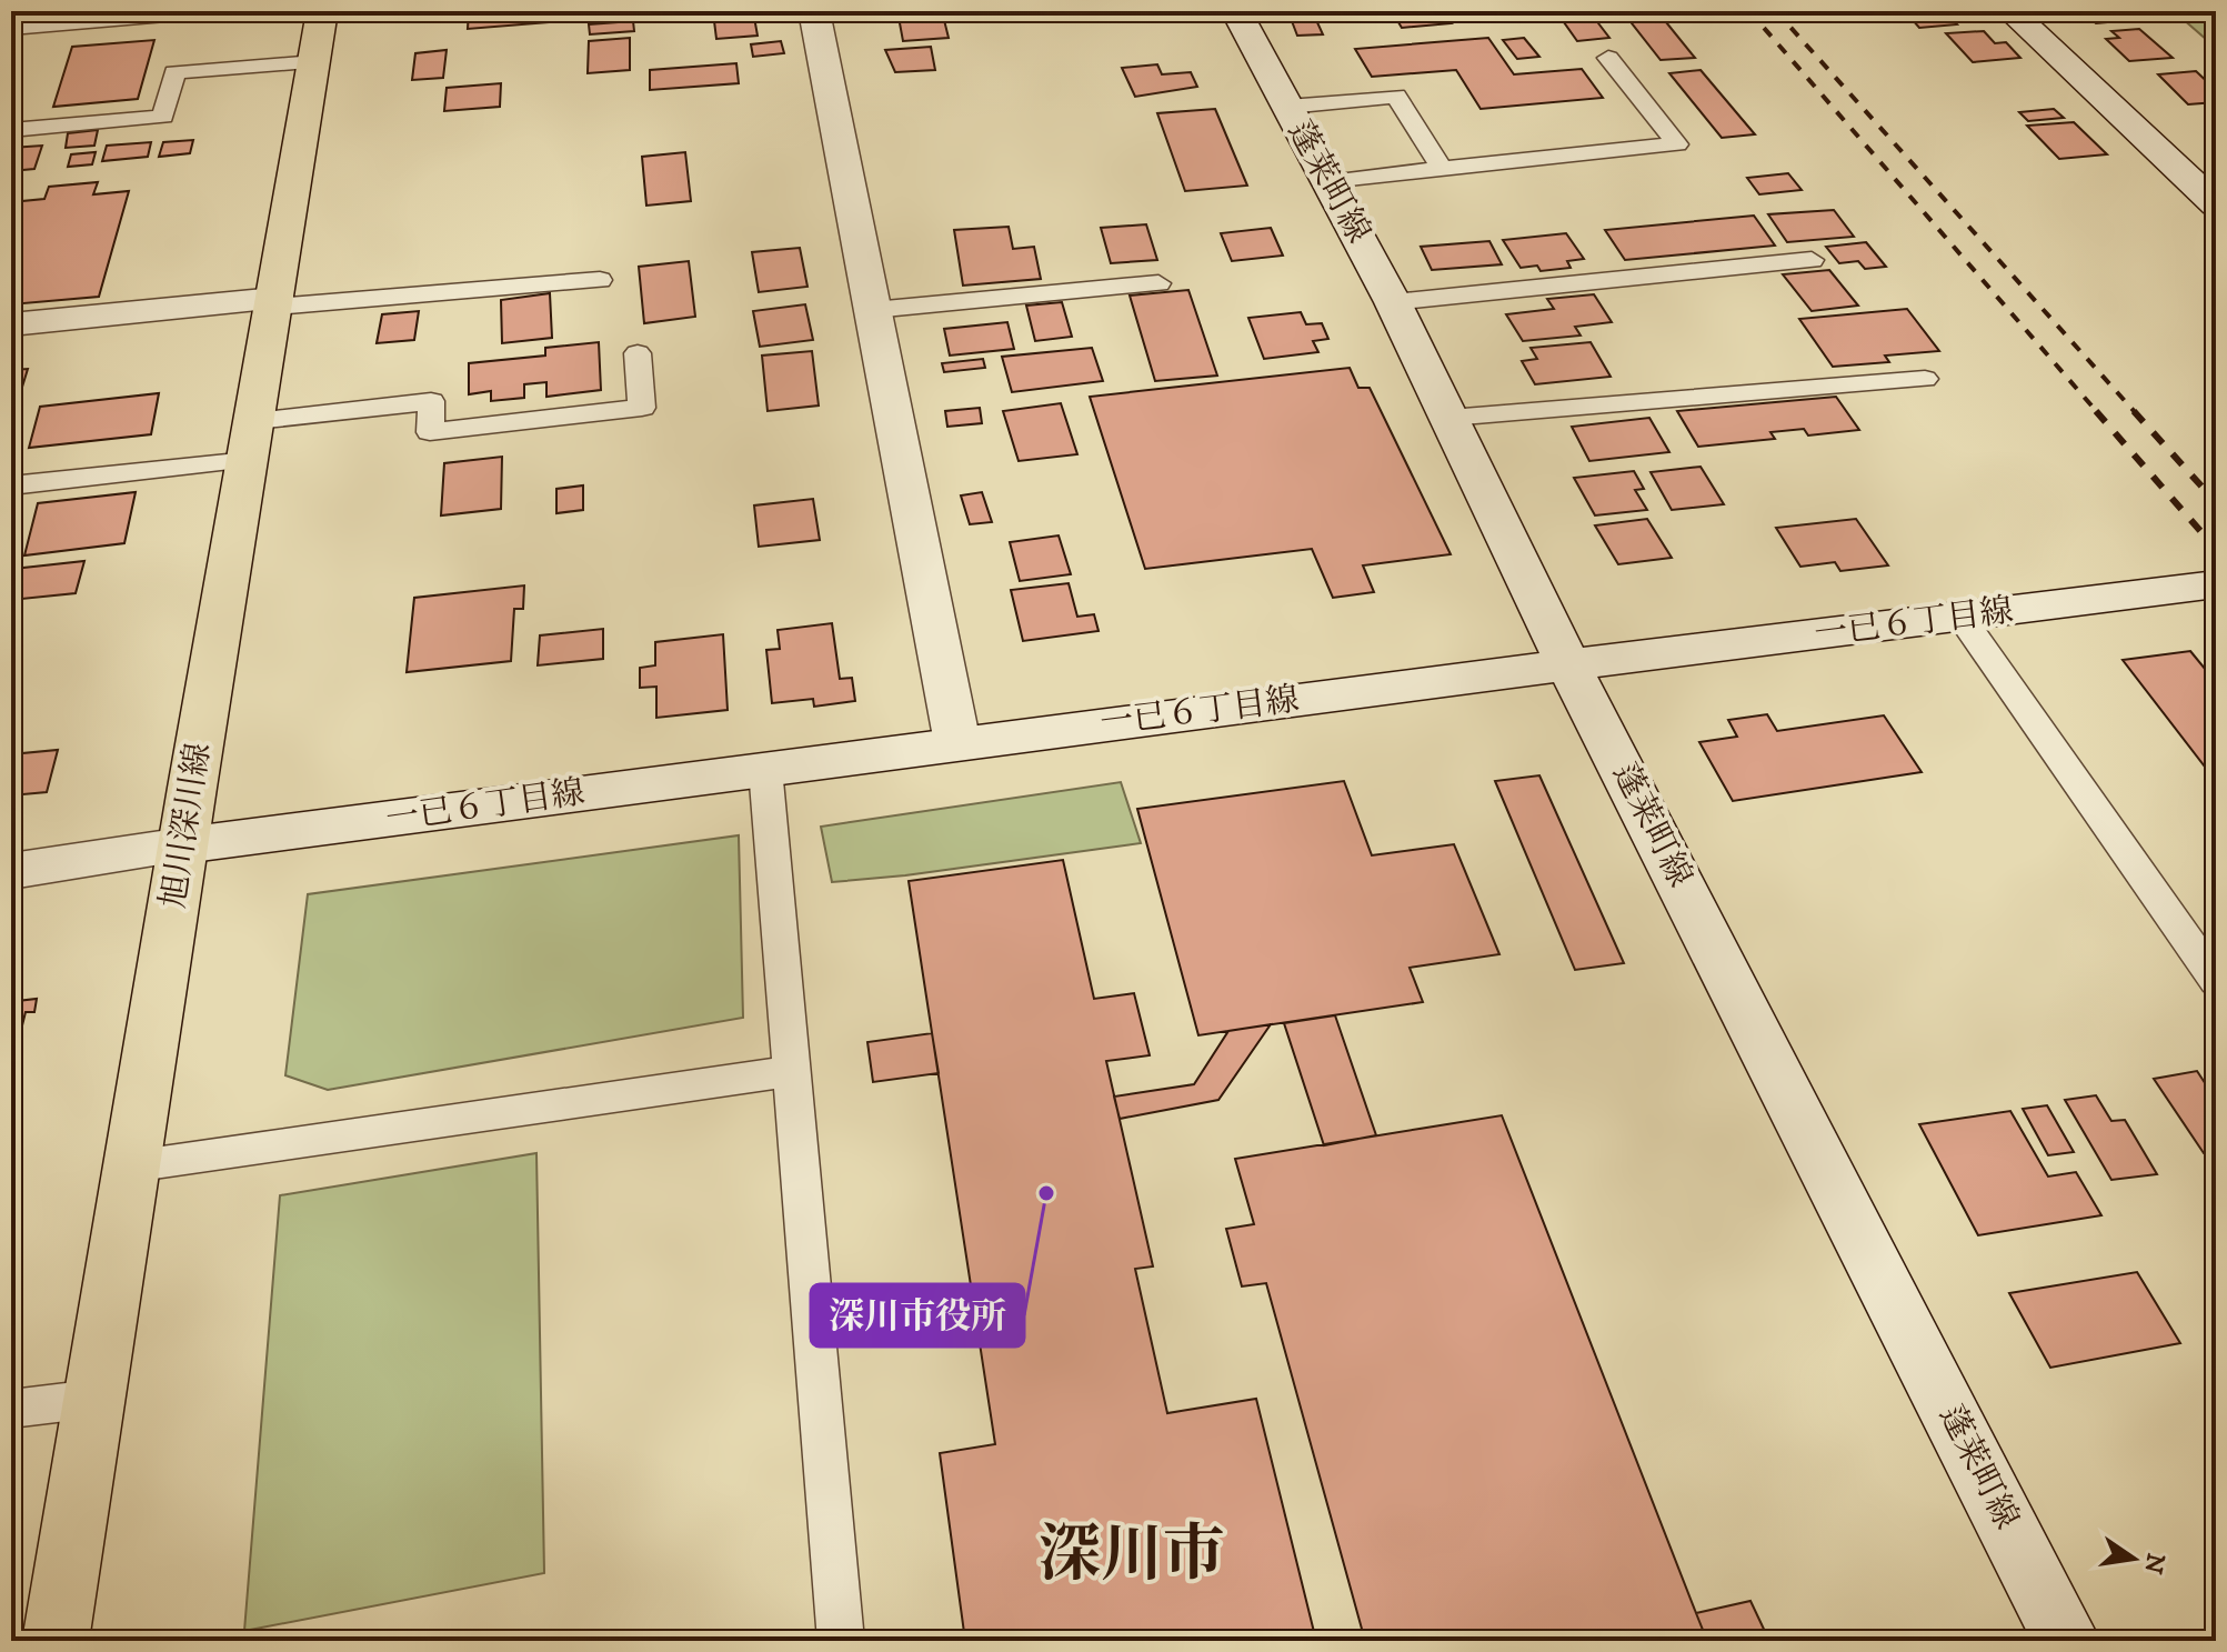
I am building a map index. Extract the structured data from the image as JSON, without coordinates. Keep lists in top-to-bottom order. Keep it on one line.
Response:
{"streets":{"main road":["旭川深川線"],"street":["蓬莱町線","一已６丁目線"]},"crossings":[["蓬莱町線","一已６丁目線"],["一已６丁目線","旭川深川線"]],"districts":["深川市"],"places":["深川市役所"],"north":"right"}
